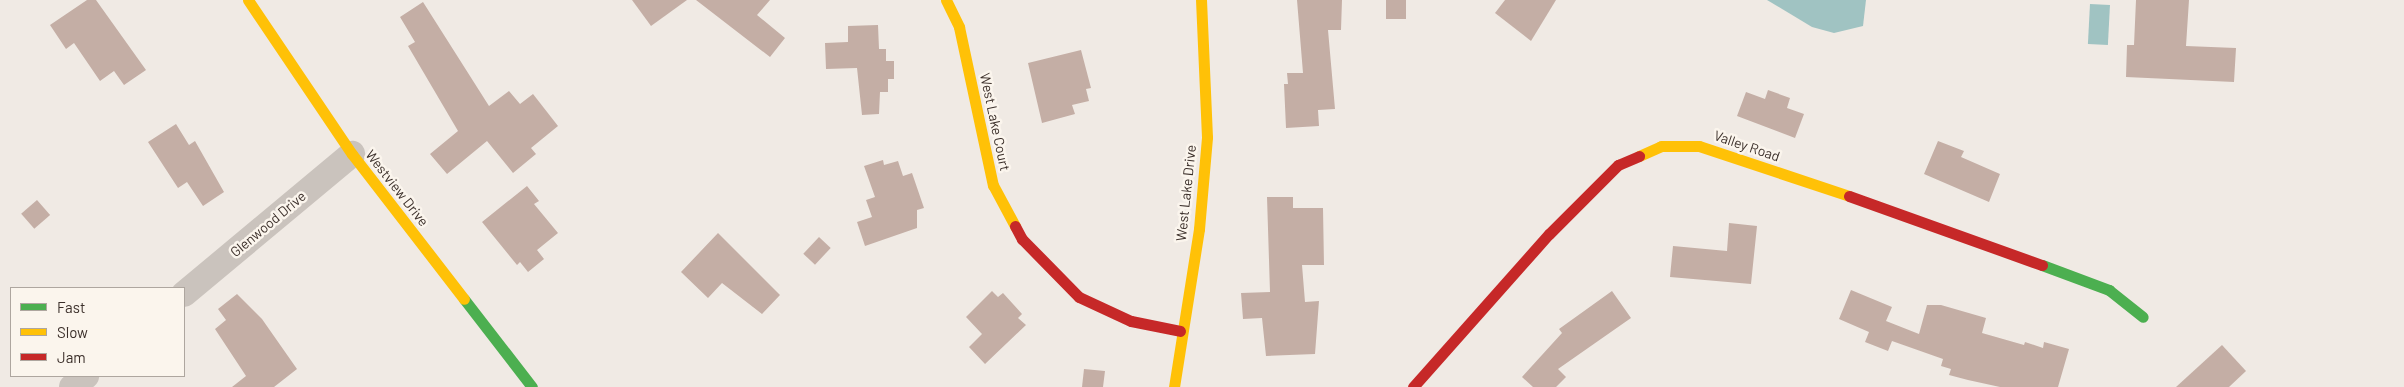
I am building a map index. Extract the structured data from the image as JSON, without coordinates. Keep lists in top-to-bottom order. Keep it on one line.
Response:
{"streets":{"street":["West Lake Court","Valley Road","Westview Drive","West Lake Drive","Glenwood Drive"]},"crossings":[["West Lake Court","West Lake Drive"],["Westview Drive","Glenwood Drive"]],"legend":["Fast","Slow","Jam"]}
